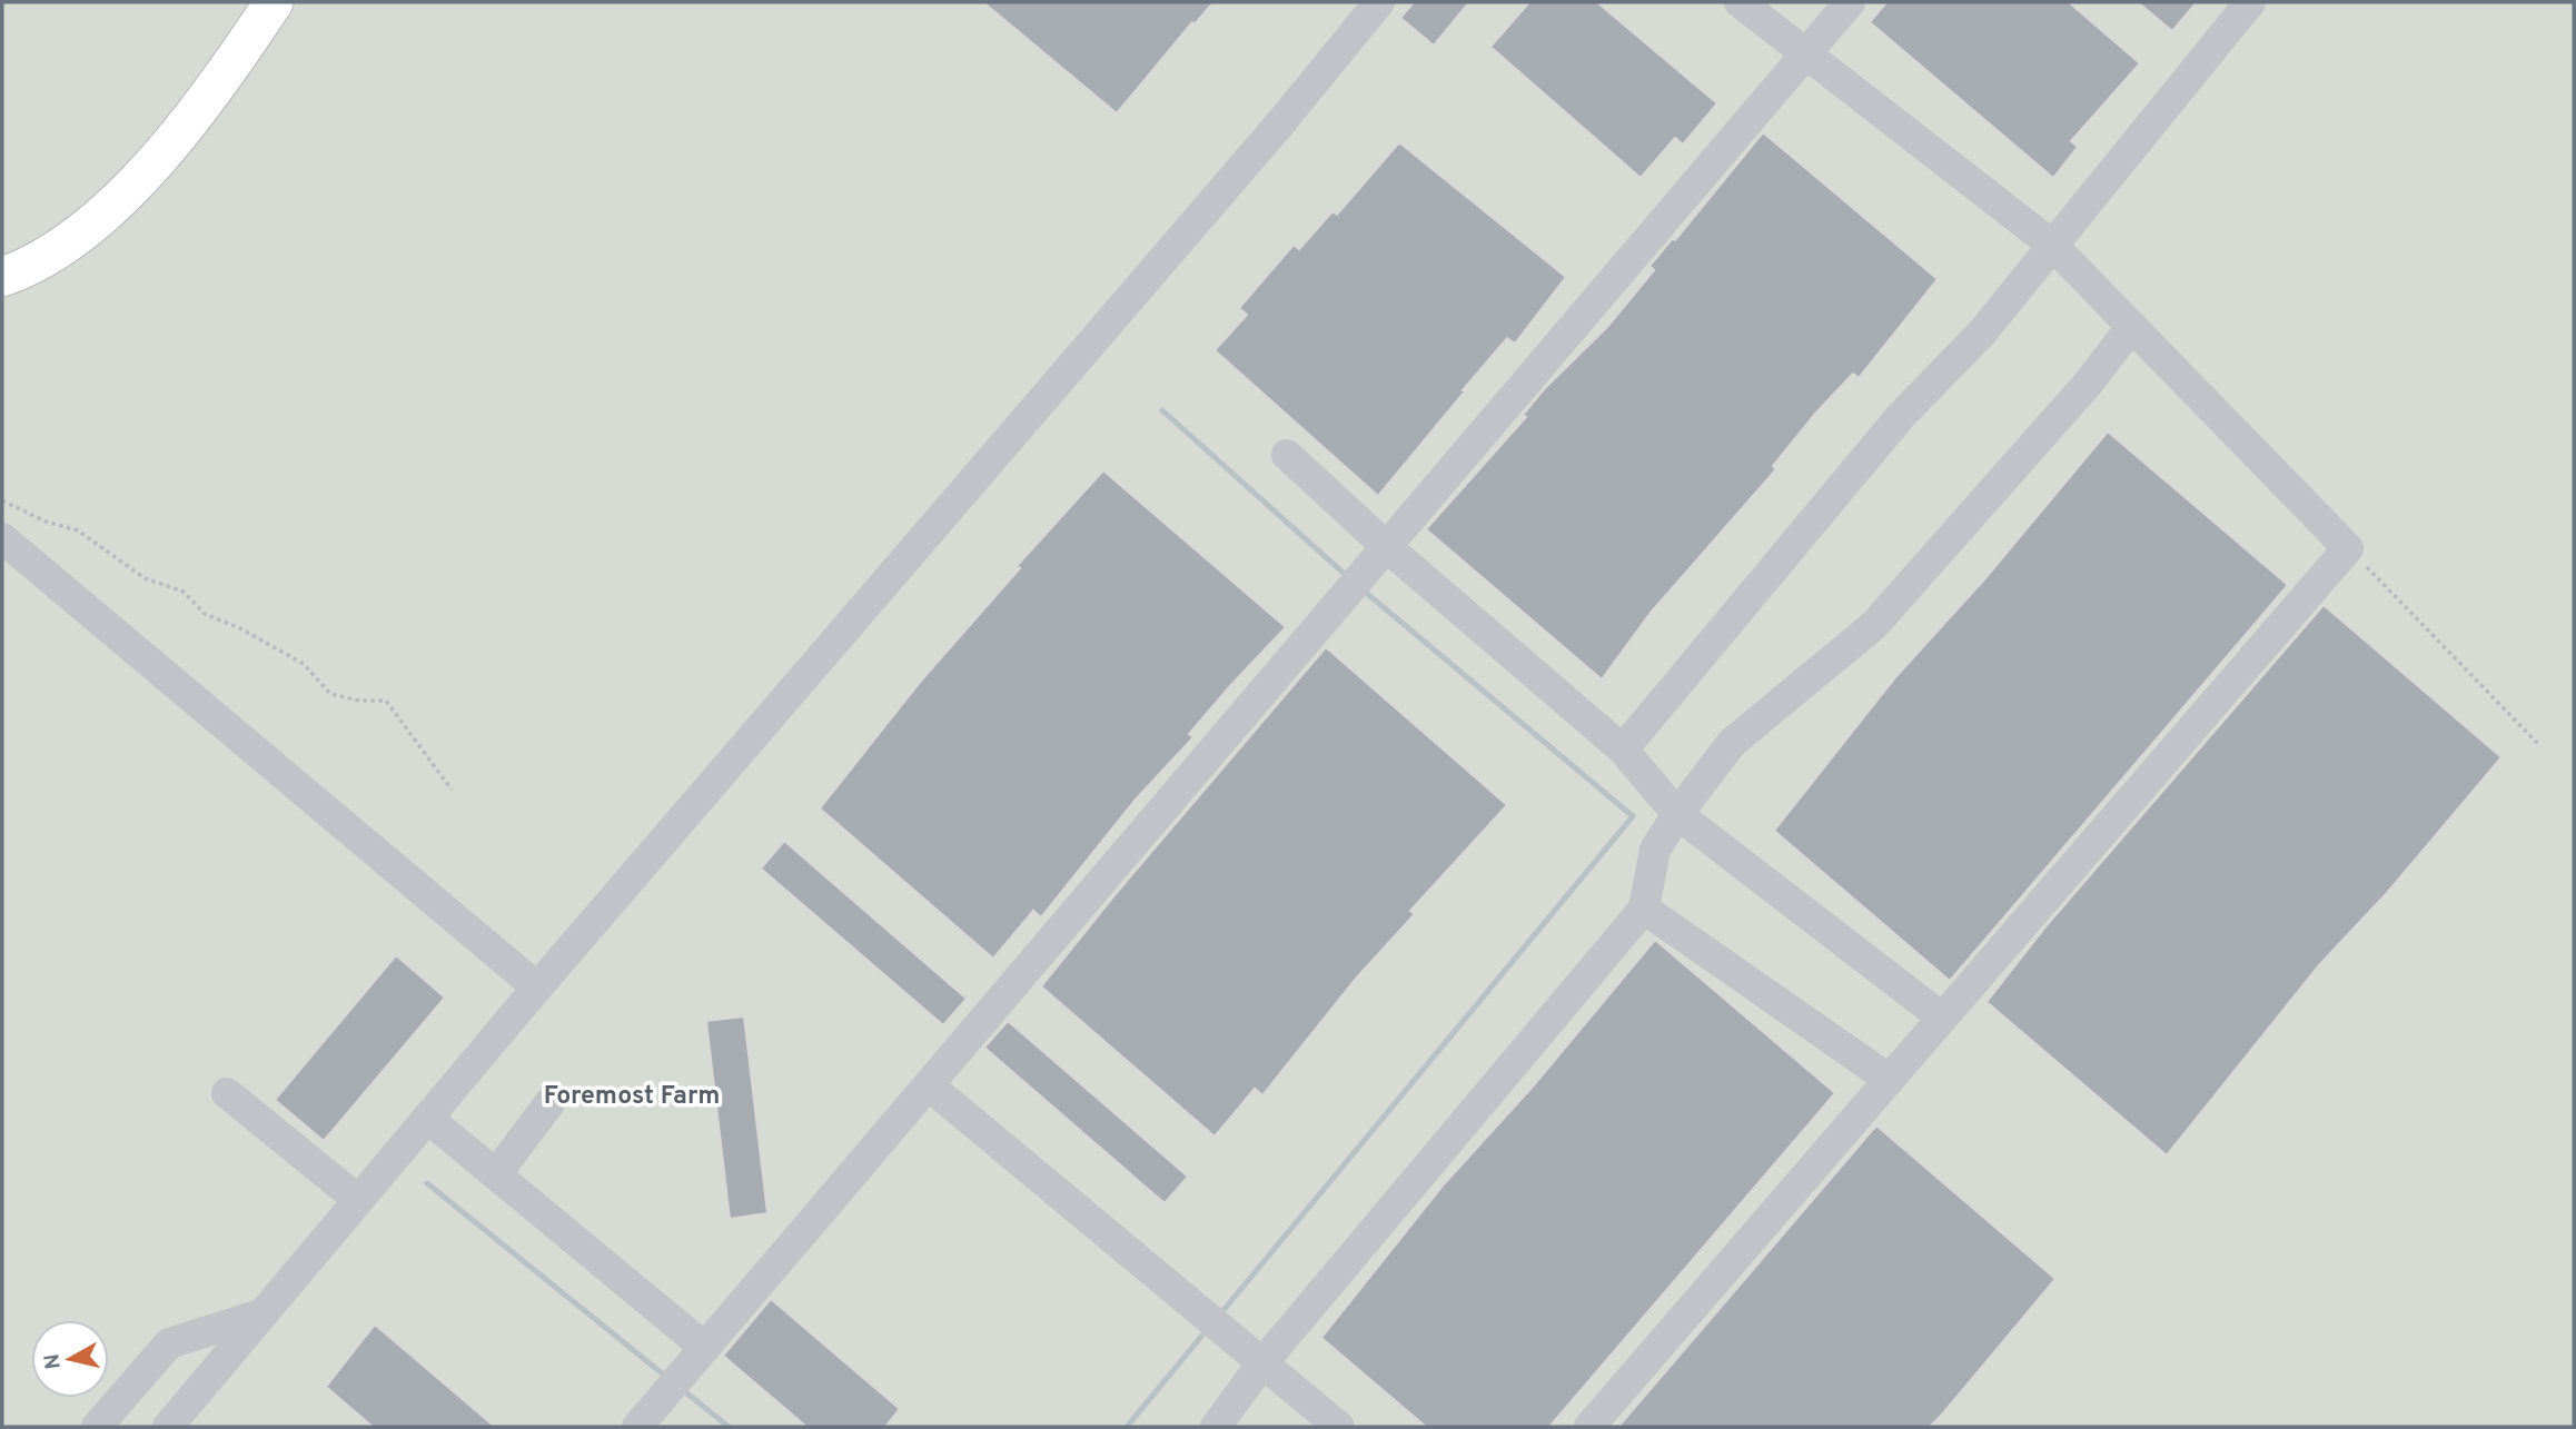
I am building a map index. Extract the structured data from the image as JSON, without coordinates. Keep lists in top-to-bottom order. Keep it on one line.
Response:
{"districts":["Foremost Farm"],"north":"left"}
